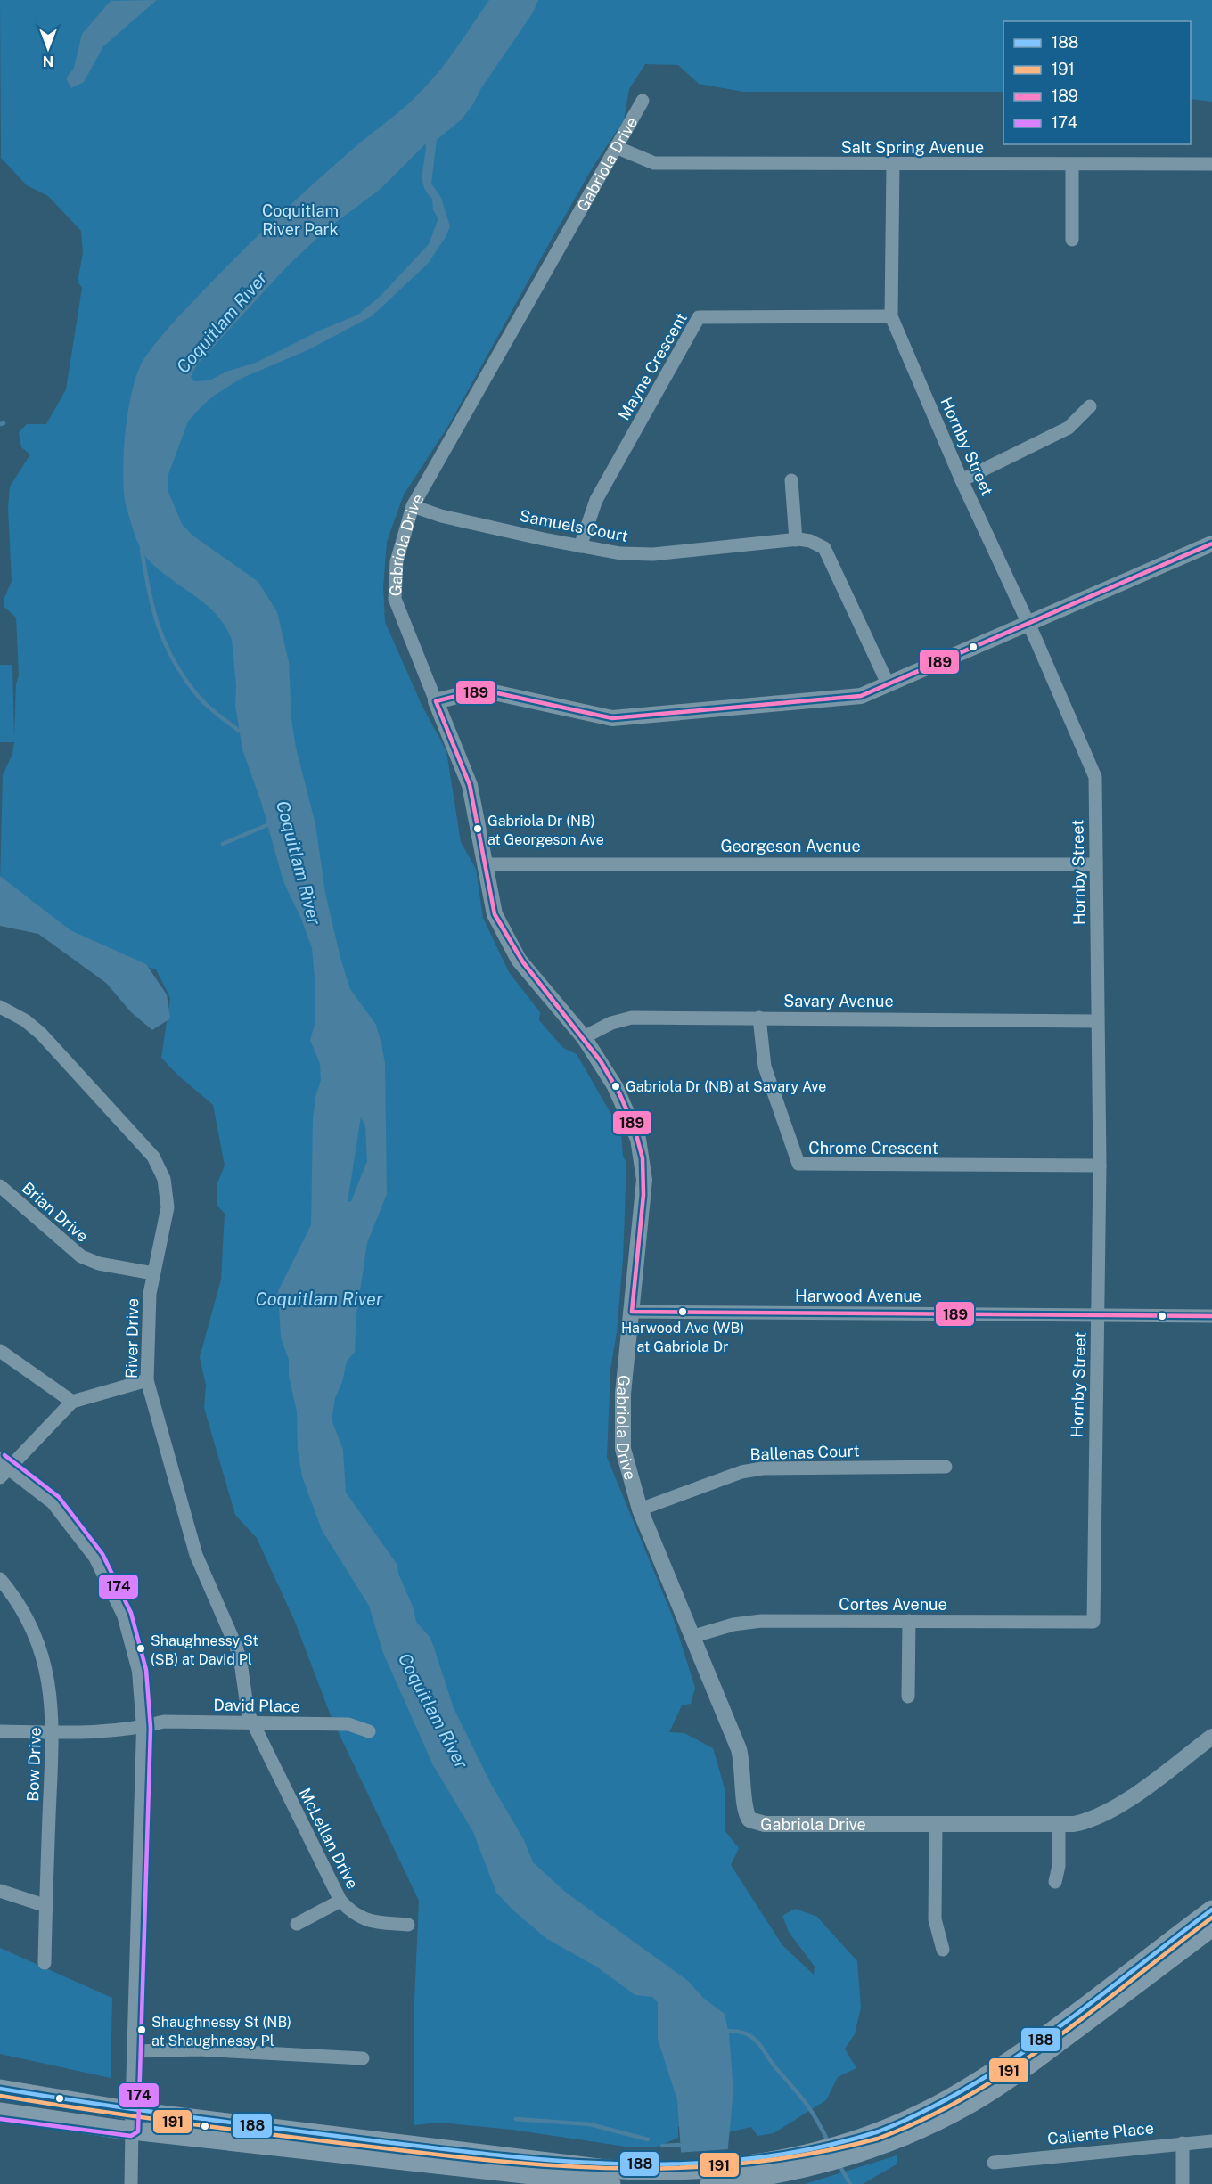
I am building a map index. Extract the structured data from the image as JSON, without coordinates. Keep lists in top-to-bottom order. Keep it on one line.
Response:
{"streets":{"street":["Salt Spring Avenue","Gabriola Drive","Mayne Crescent","Hornby Street","Samuels Court","Georgeson Avenue","Savary Avenue","Chrome Crescent","Brian Drive","Harwood Avenue","River Drive","Ballenas Court","Cortes Avenue","David Place","Bow Drive","McLellan Drive","Caliente Place"]},"crossings":[["Salt Spring Avenue","Gabriola Drive"],["Salt Spring Avenue","Hornby Street"],["Gabriola Drive","Samuels Court"],["Gabriola Drive","Georgeson Avenue"],["Gabriola Drive","Savary Avenue"],["Gabriola Drive","Harwood Avenue"],["Gabriola Drive","Ballenas Court"],["Gabriola Drive","Cortes Avenue"],["Mayne Crescent","Hornby Street"],["Mayne Crescent","Samuels Court"],["Hornby Street","Georgeson Avenue"],["Hornby Street","Savary Avenue"],["Hornby Street","Chrome Crescent"],["Hornby Street","Harwood Avenue"],["Hornby Street","Cortes Avenue"],["Savary Avenue","Chrome Crescent"],["Brian Drive","River Drive"],["River Drive","David Place"],["River Drive","McLellan Drive"],["David Place","Bow Drive"],["David Place","McLellan Drive"]],"water":["Coquitlam River"],"parks":["Coquitlam River Park"],"places":["Gabriola Dr (NB) at Georgeson Ave","Gabriola Dr (NB) at Savary Ave","Harwood Ave (WB) at Gabriola Dr","Shaughnessy St (SB) at David Pl","Shaughnessy St (NB) at Shaughnessy Pl"],"lines":["transit line 189","transit line 174","transit line 188","transit line 191"],"legend":["188","191","189","174"],"north":"bottom"}
